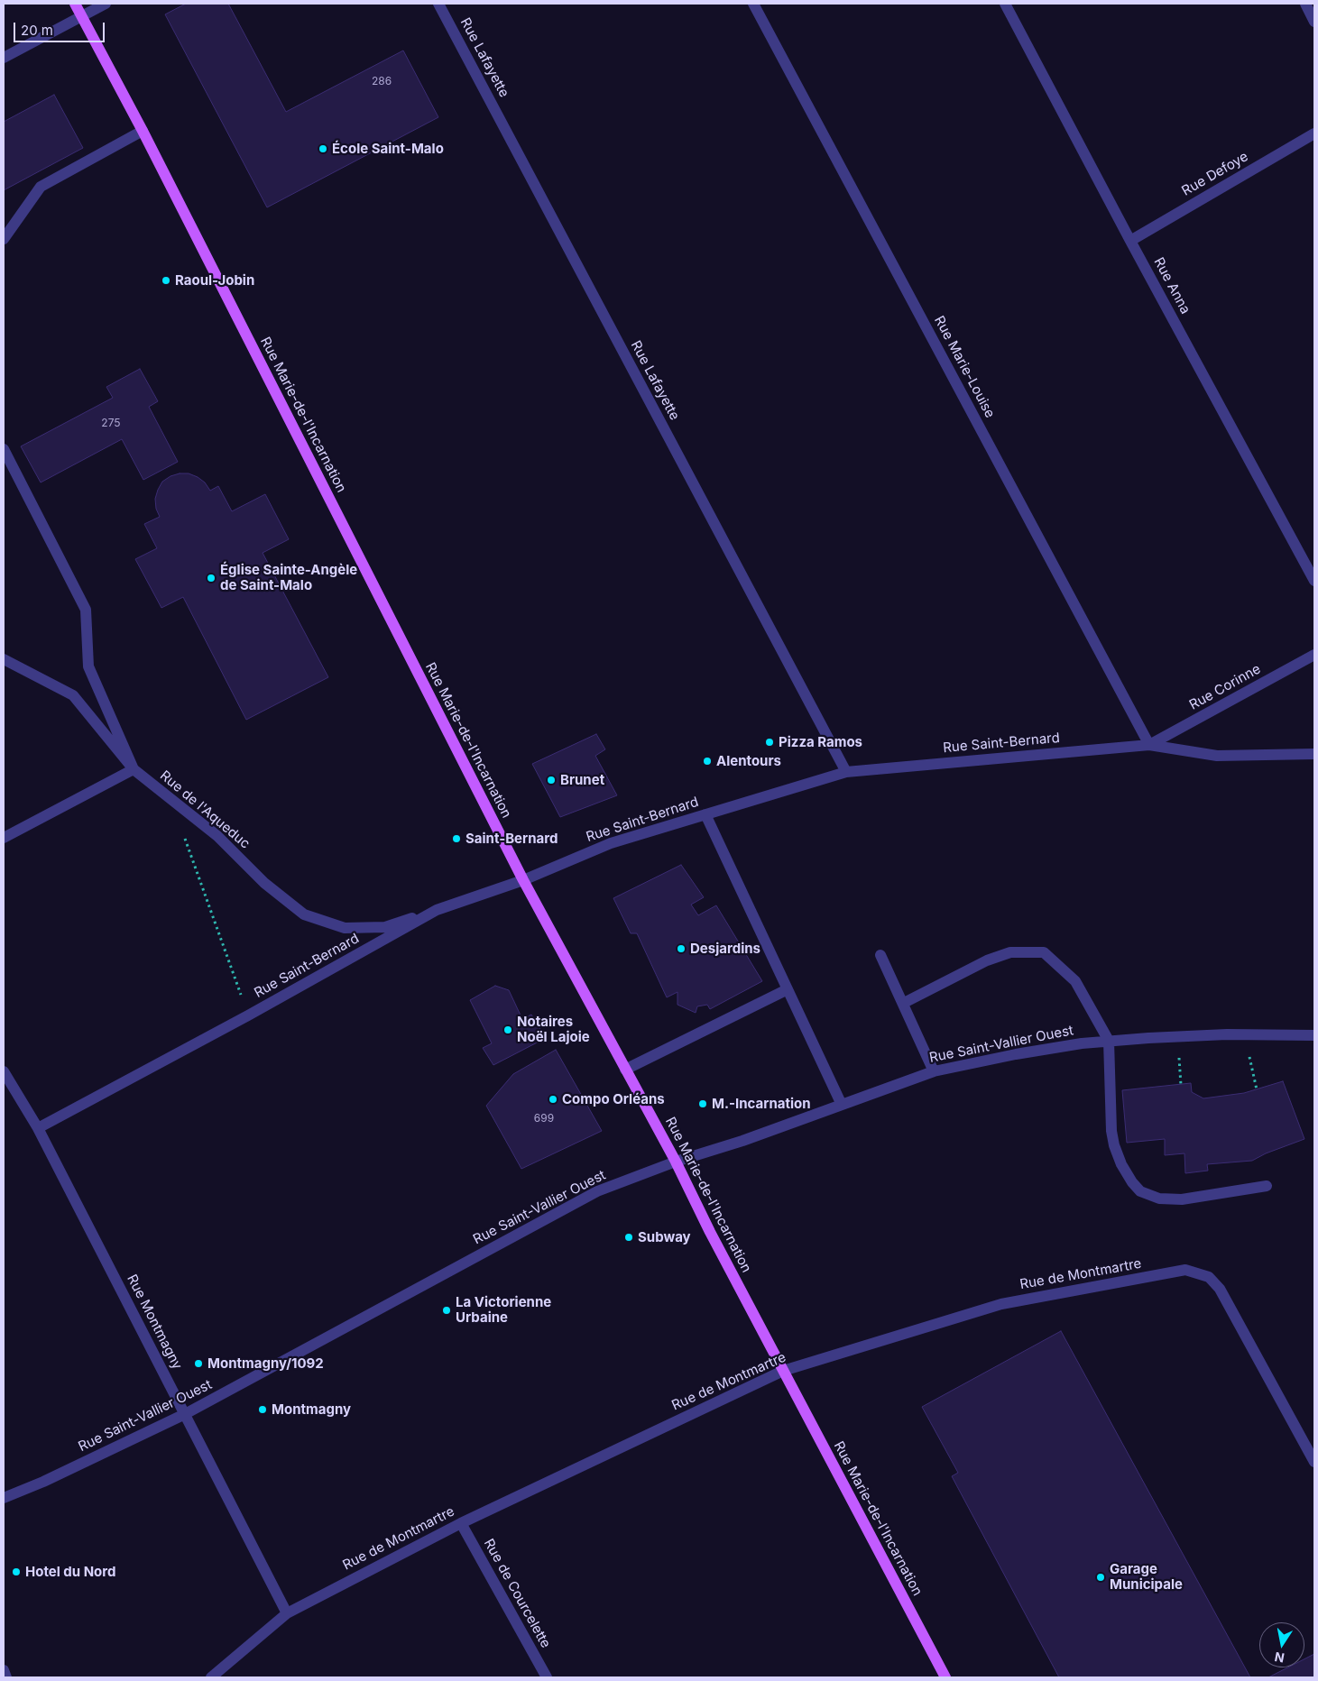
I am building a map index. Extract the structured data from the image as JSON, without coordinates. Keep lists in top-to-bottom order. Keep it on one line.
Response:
{"streets":{"main road":["Rue Marie-de-l'Incarnation"],"street":["Rue Lafayette","Rue Defoye","Rue Anna","Rue Marie-Louise","Rue Corinne","Rue Saint-Bernard","Rue de l'Aqueduc","Rue Saint-Vallier Ouest","Rue de Montmartre","Rue Montmagny","Rue de Courcelette"]},"crossings":[["Rue Lafayette","Rue Saint-Bernard"],["Rue Defoye","Rue Anna"],["Rue Marie-Louise","Rue Corinne"],["Rue Marie-Louise","Rue Saint-Bernard"],["Rue Marie-de-l'Incarnation","Rue Saint-Bernard"],["Rue Marie-de-l'Incarnation","Rue Saint-Vallier Ouest"],["Rue Marie-de-l'Incarnation","Rue de Montmartre"],["Rue Corinne","Rue Saint-Bernard"],["Rue Saint-Bernard","Rue de l'Aqueduc"],["Rue Saint-Bernard","Rue Montmagny"],["Rue Saint-Vallier Ouest","Rue Montmagny"],["Rue de Montmartre","Rue Montmagny"],["Rue de Montmartre","Rue de Courcelette"]],"places":["École Saint-Malo","Raoul-Jobin","Église Sainte-Angèle de Saint-Malo","Pizza Ramos","Alentours","Brunet","Saint-Bernard","Desjardins","Notaires Noël Lajoie","Compo Orléans","M.-Incarnation","Subway","La Victorienne Urbaine","Montmagny/1092","Montmagny","Hotel du Nord","Garage Municipale"],"house_numbers":["286","275","699"],"scale_bar":"20 m","north":"bottom"}
